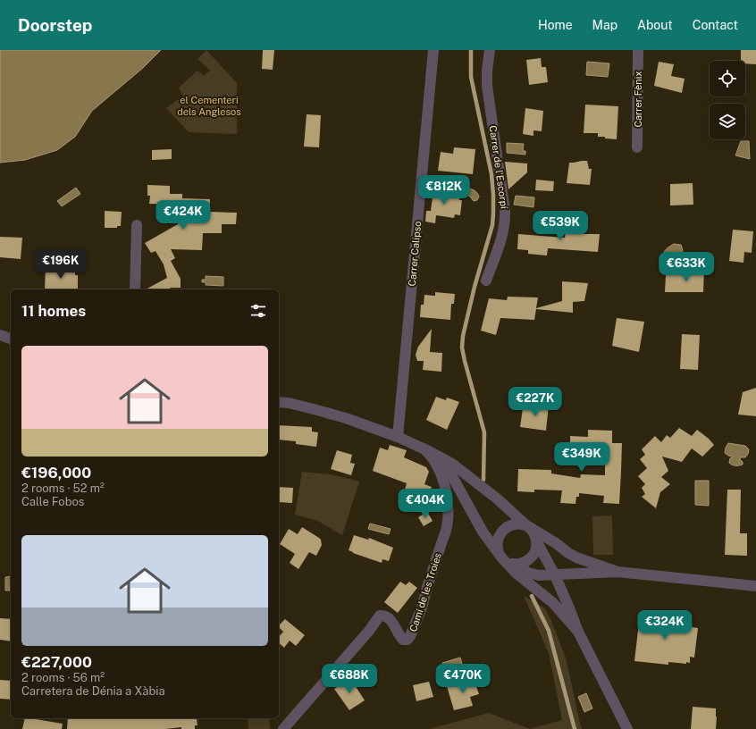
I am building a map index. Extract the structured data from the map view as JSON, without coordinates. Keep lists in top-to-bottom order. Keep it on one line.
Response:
{"streets":{"street":["Carrer Fènix","Carrer de l'Escorpí","Carrer Calipso","Camí de les Troies"]},"parks":["el Cementeri dels Anglesos"],"page":{"header":"Doorstep","nav":["Home","Map","About","Contact"],"price":["€812K","€424K","€539K","€196K","€633K","€227K","€349K","€404K","€324K","€688K","€470K"],"heading":"11 homes","list":[{"name":"€196,000","note":"2 rooms · 52 m² · Calle Fobos"},{"name":"€227,000","note":"2 rooms · 56 m² · Carretera de Dénia a Xàbia"}]}}
